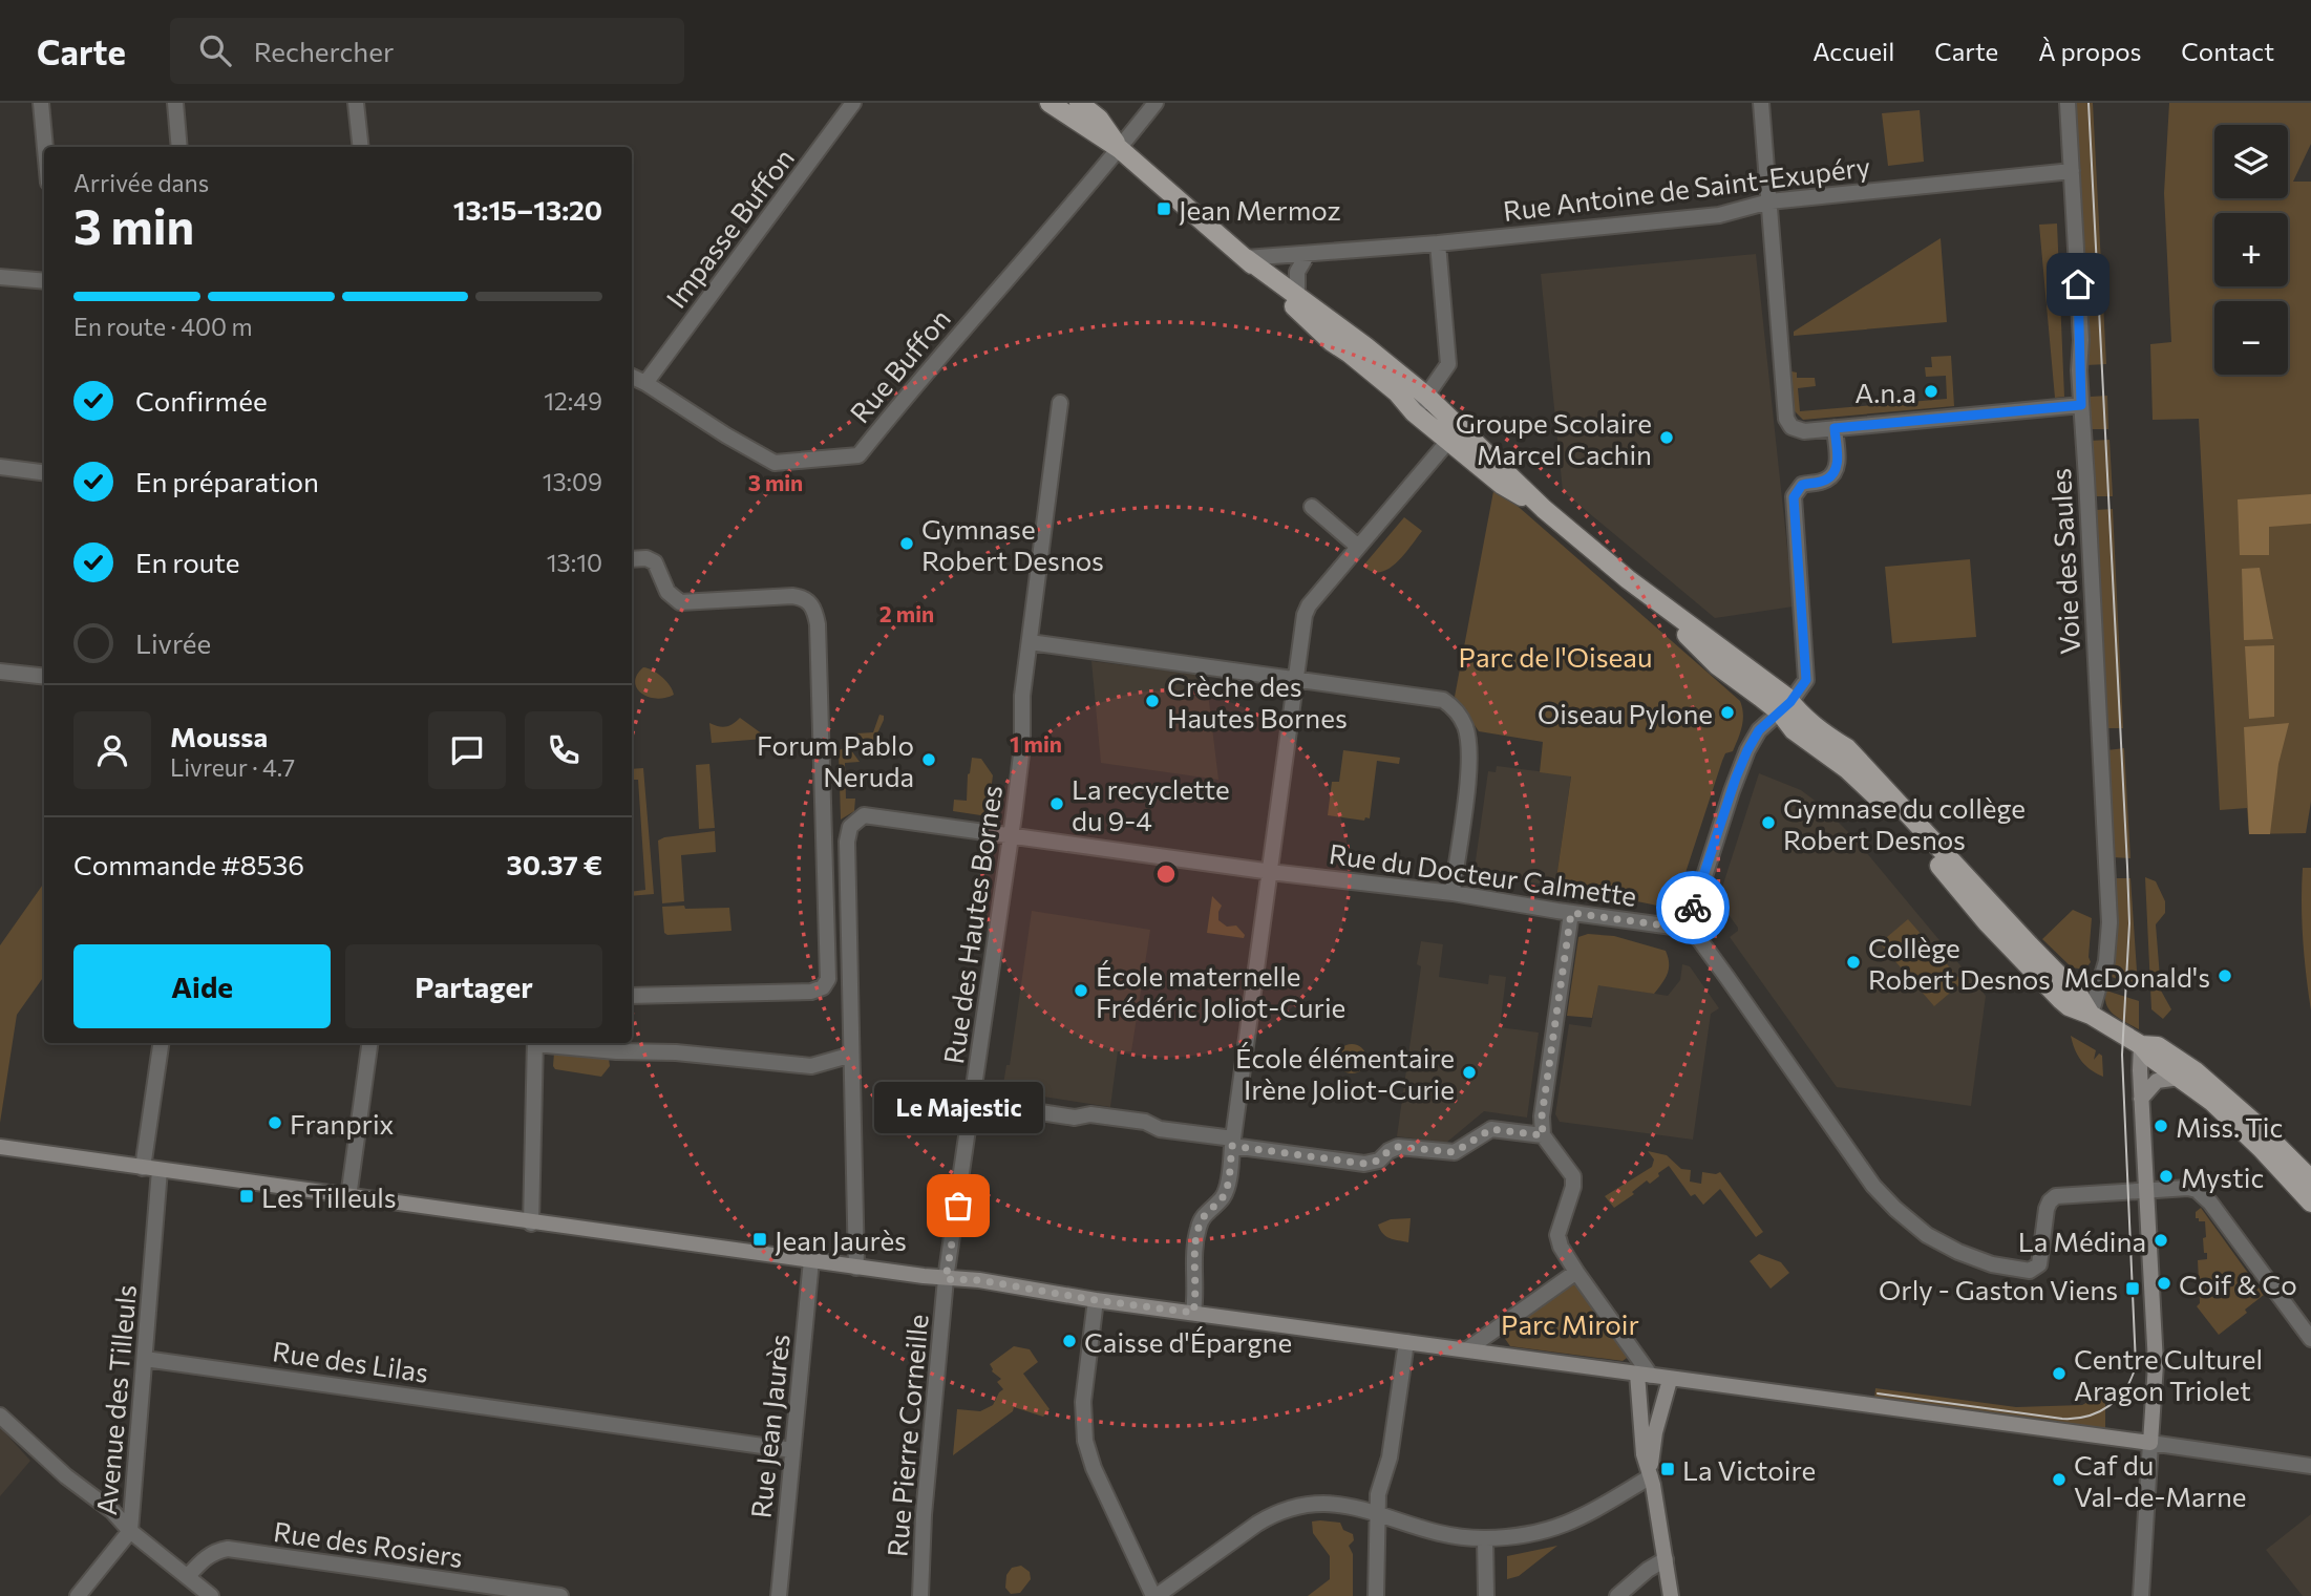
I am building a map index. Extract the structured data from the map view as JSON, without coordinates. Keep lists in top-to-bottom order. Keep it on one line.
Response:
{"streets":{"street":["Rue Antoine de Saint-Exupéry","Impasse Buffon","Rue Buffon","Voie des Saules","Rue du Docteur Calmette","Rue des Hautes Bornes","Rue des Lilas","Avenue des Tilleuls","Rue Jean Jaurès","Rue Pierre Corneille","Rue des Rosiers"]},"crossings":[["Rue Antoine de Saint-Exupéry","Voie des Saules"],["Impasse Buffon","Rue Buffon"],["Rue du Docteur Calmette","Rue des Hautes Bornes"],["Rue des Hautes Bornes","Rue Pierre Corneille"],["Rue des Lilas","Avenue des Tilleuls"],["Rue des Lilas","Rue Jean Jaurès"],["Avenue des Tilleuls","Rue des Rosiers"]],"parks":["Parc de l'Oiseau","Parc Miroir"],"places":{"transit":["Jean Mermoz","Les Tilleuls","Jean Jaurès","Orly - Gaston Viens","La Victoire"],"other":["A.n.a","Groupe Scolaire Marcel Cachin","Gymnase Robert Desnos","Crèche des Hautes Bornes","Oiseau Pylone","Forum Pablo Neruda","La recyclette du 9-4","Gymnase du collège Robert Desnos","Collège Robert Desnos","McDonald's","École maternelle Frédéric Joliot-Curie","École élémentaire Irène Joliot-Curie","Franprix","Miss. Tic","Mystic","Le Majestic","La Médina","Coif & Co","Caisse d'Épargne","Centre Culturel Aragon Triolet","Caf du Val-de-Marne"]},"page":{"header":"Carte","search":"Rechercher","nav":["Accueil","Carte","À propos","Contact"],"map_buttons":["+","−"],"heading":["3 min","Arrivée dans","13:15–13:20"],"panel":["Moussa","Livreur · 4.7","Commande #8536","30.37 €"],"bar":"En route · 400 m","list":[["Confirmée","12:49"],["En préparation","13:09"],["En route","13:10"],"Livrée"],"buttons":["Aide","Partager"],"bubble":"Le Majestic"},"rings":["3 min","2 min","1 min"]}
